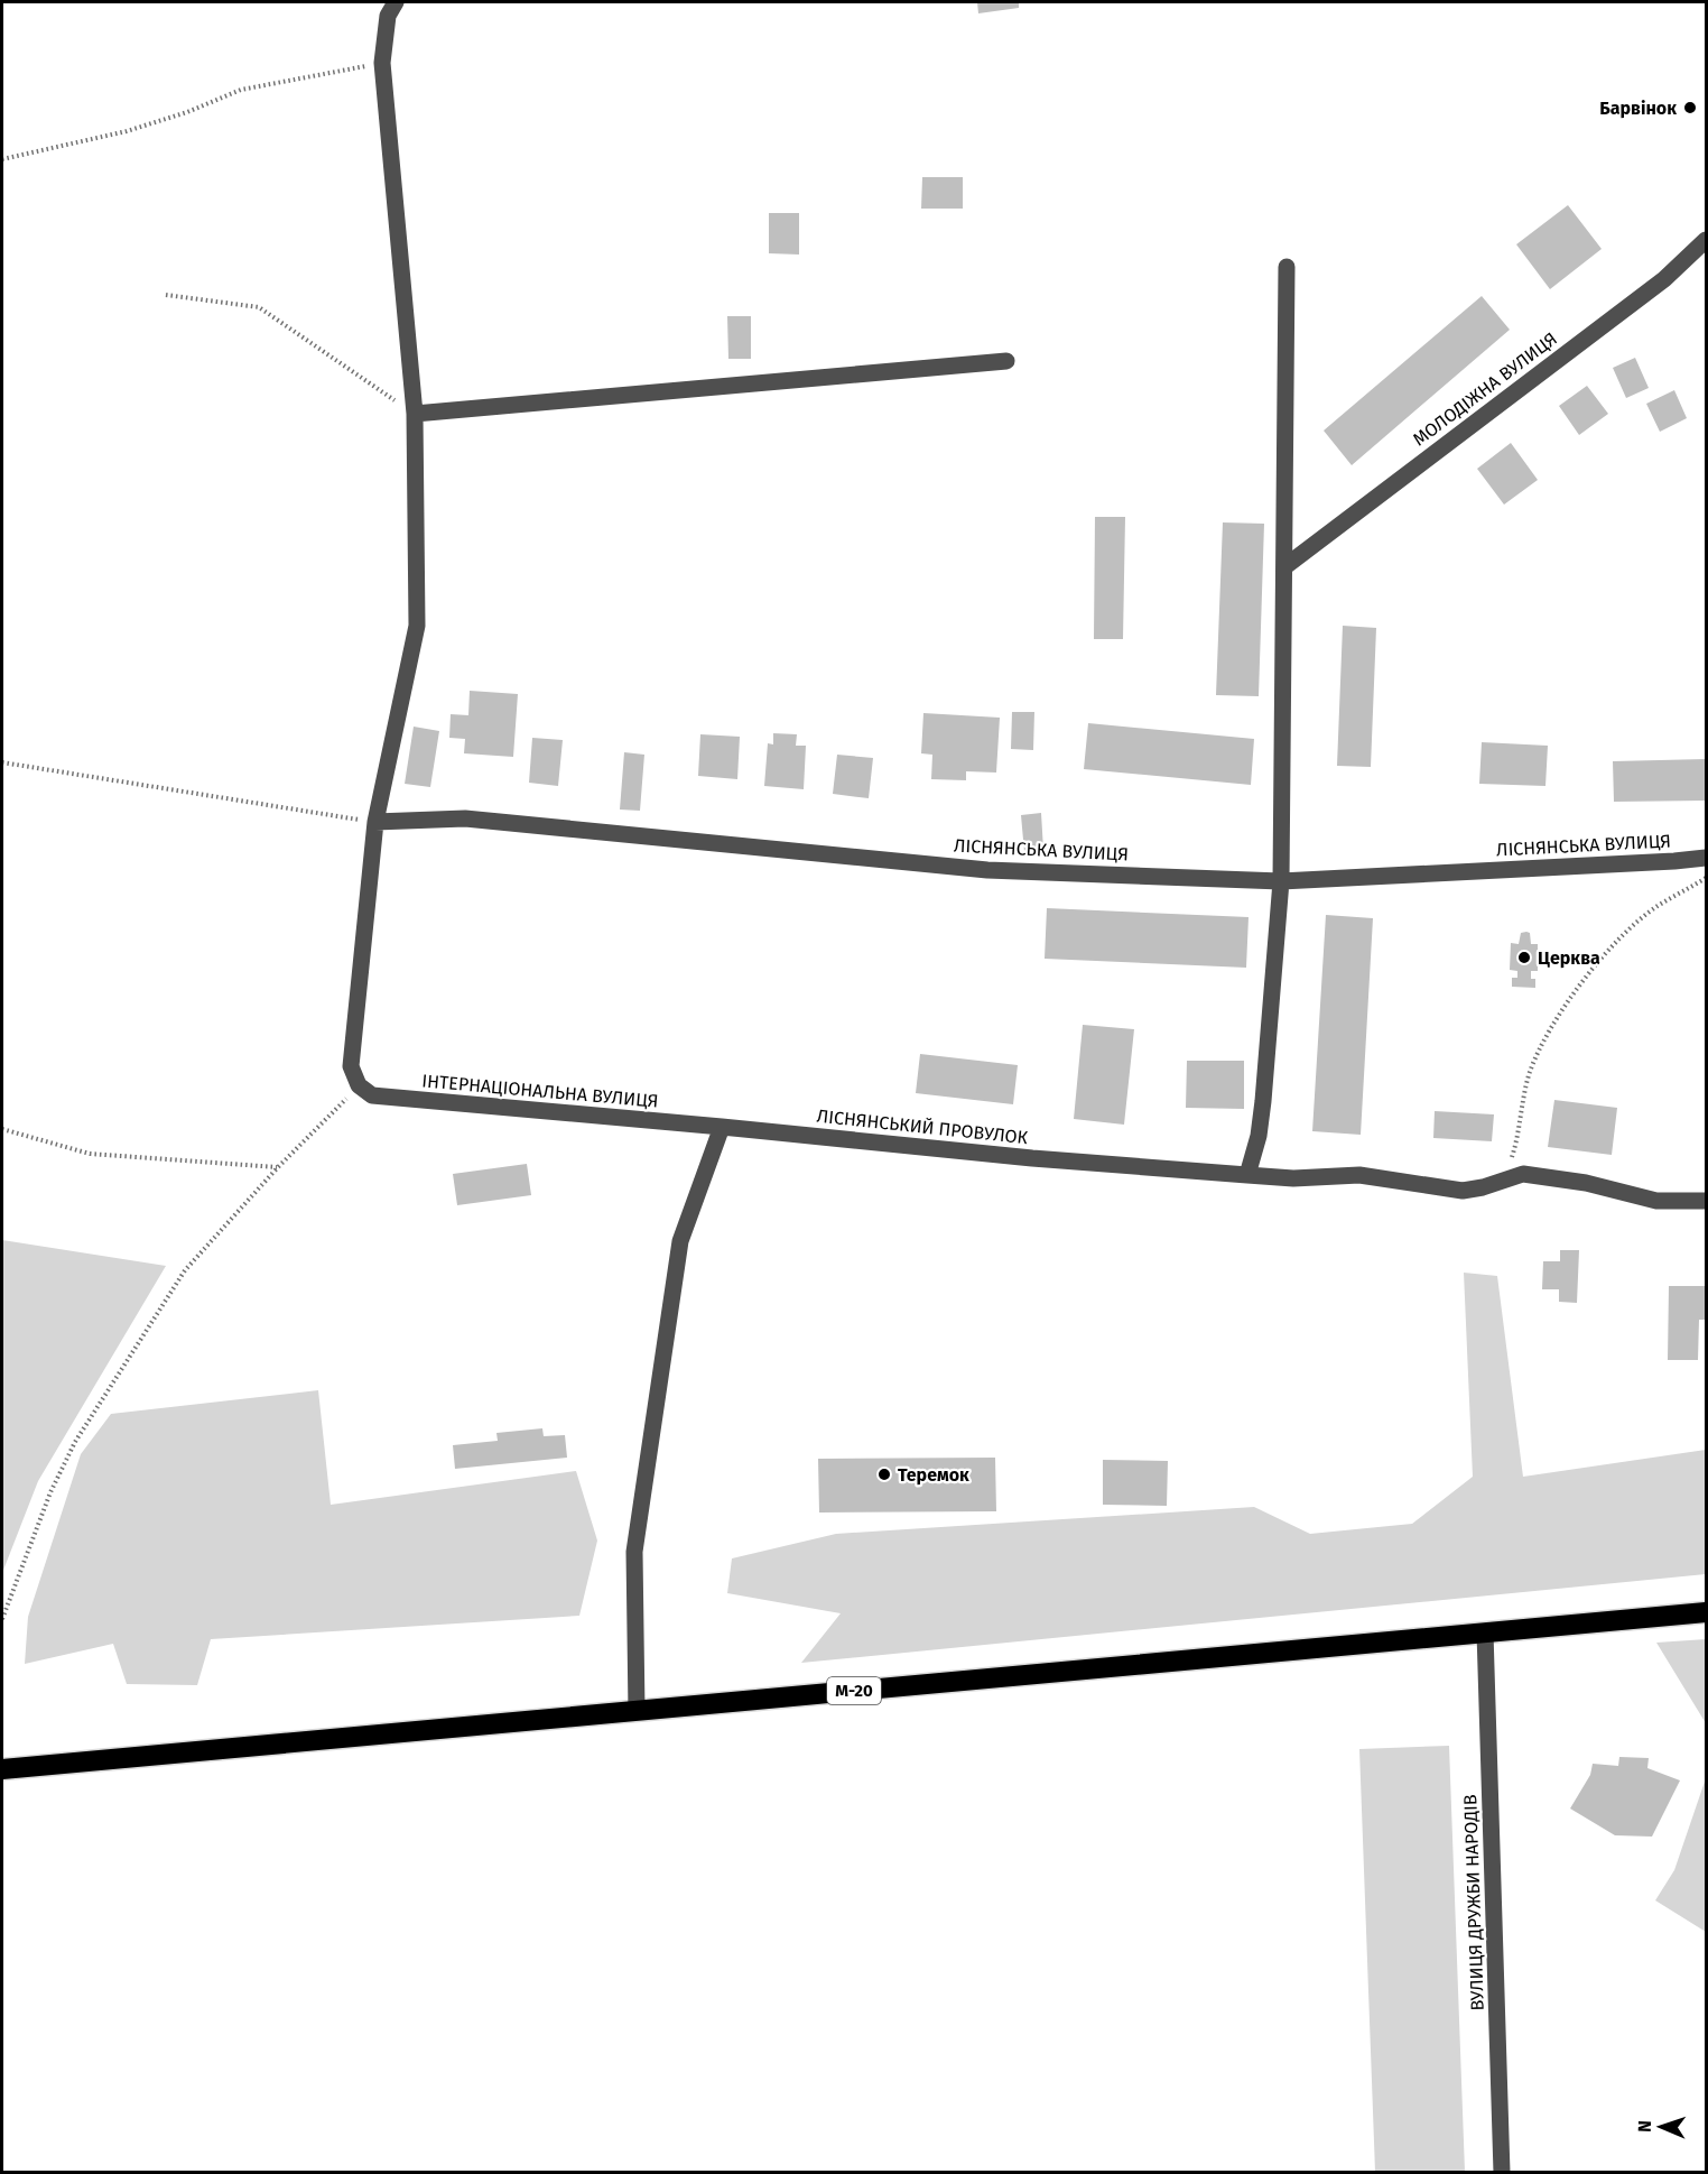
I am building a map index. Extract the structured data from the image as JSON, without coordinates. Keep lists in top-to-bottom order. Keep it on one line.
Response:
{"streets":{"highway":["М-20"],"street":["МОЛОДІЖНА ВУЛИЦЯ","ЛІСНЯНСЬКА ВУЛИЦЯ","ІНТЕРНАЦІОНАЛЬНА ВУЛИЦЯ","ЛІСНЯНСЬКИЙ ПРОВУЛОК","ВУЛИЦЯ ДРУЖБИ НАРОДІВ"]},"crossings":[["ІНТЕРНАЦІОНАЛЬНА ВУЛИЦЯ","ЛІСНЯНСЬКИЙ ПРОВУЛОК"],["М-20","ВУЛИЦЯ ДРУЖБИ НАРОДІВ"]],"places":["Барвінок","Церква","Теремок"],"north":"left"}
